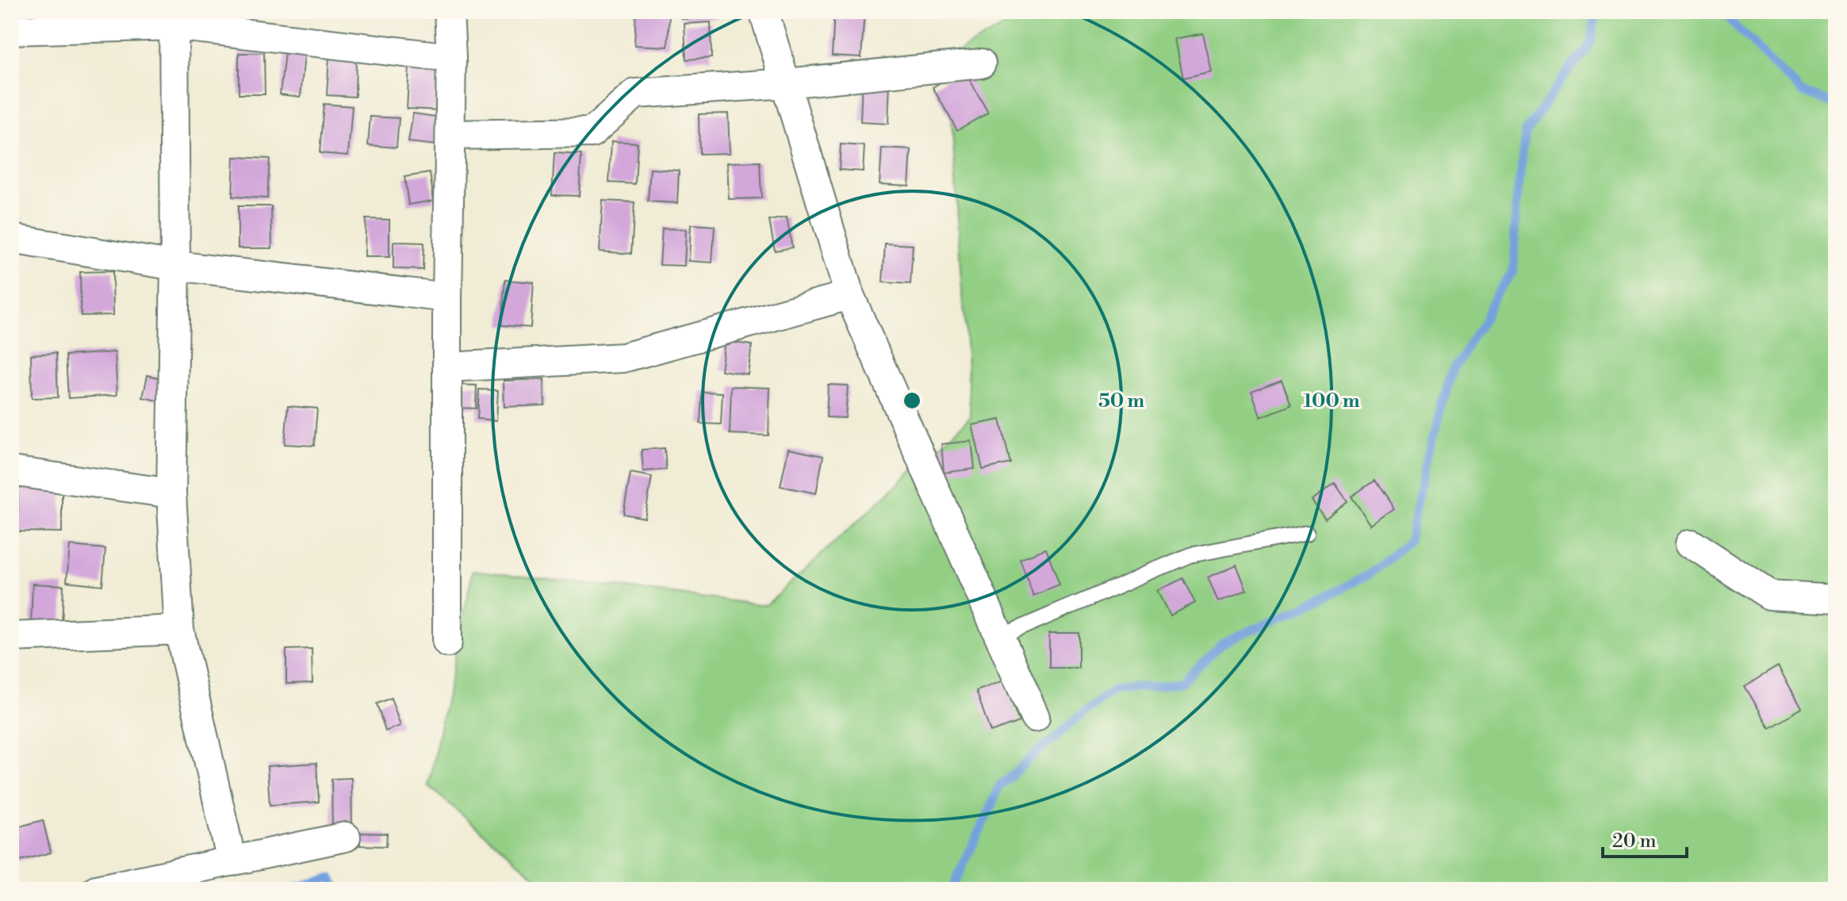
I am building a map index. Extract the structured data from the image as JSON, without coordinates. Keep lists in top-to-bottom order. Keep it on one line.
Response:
{"scale_bar":"20 m","rings":["50 m","100 m"]}
